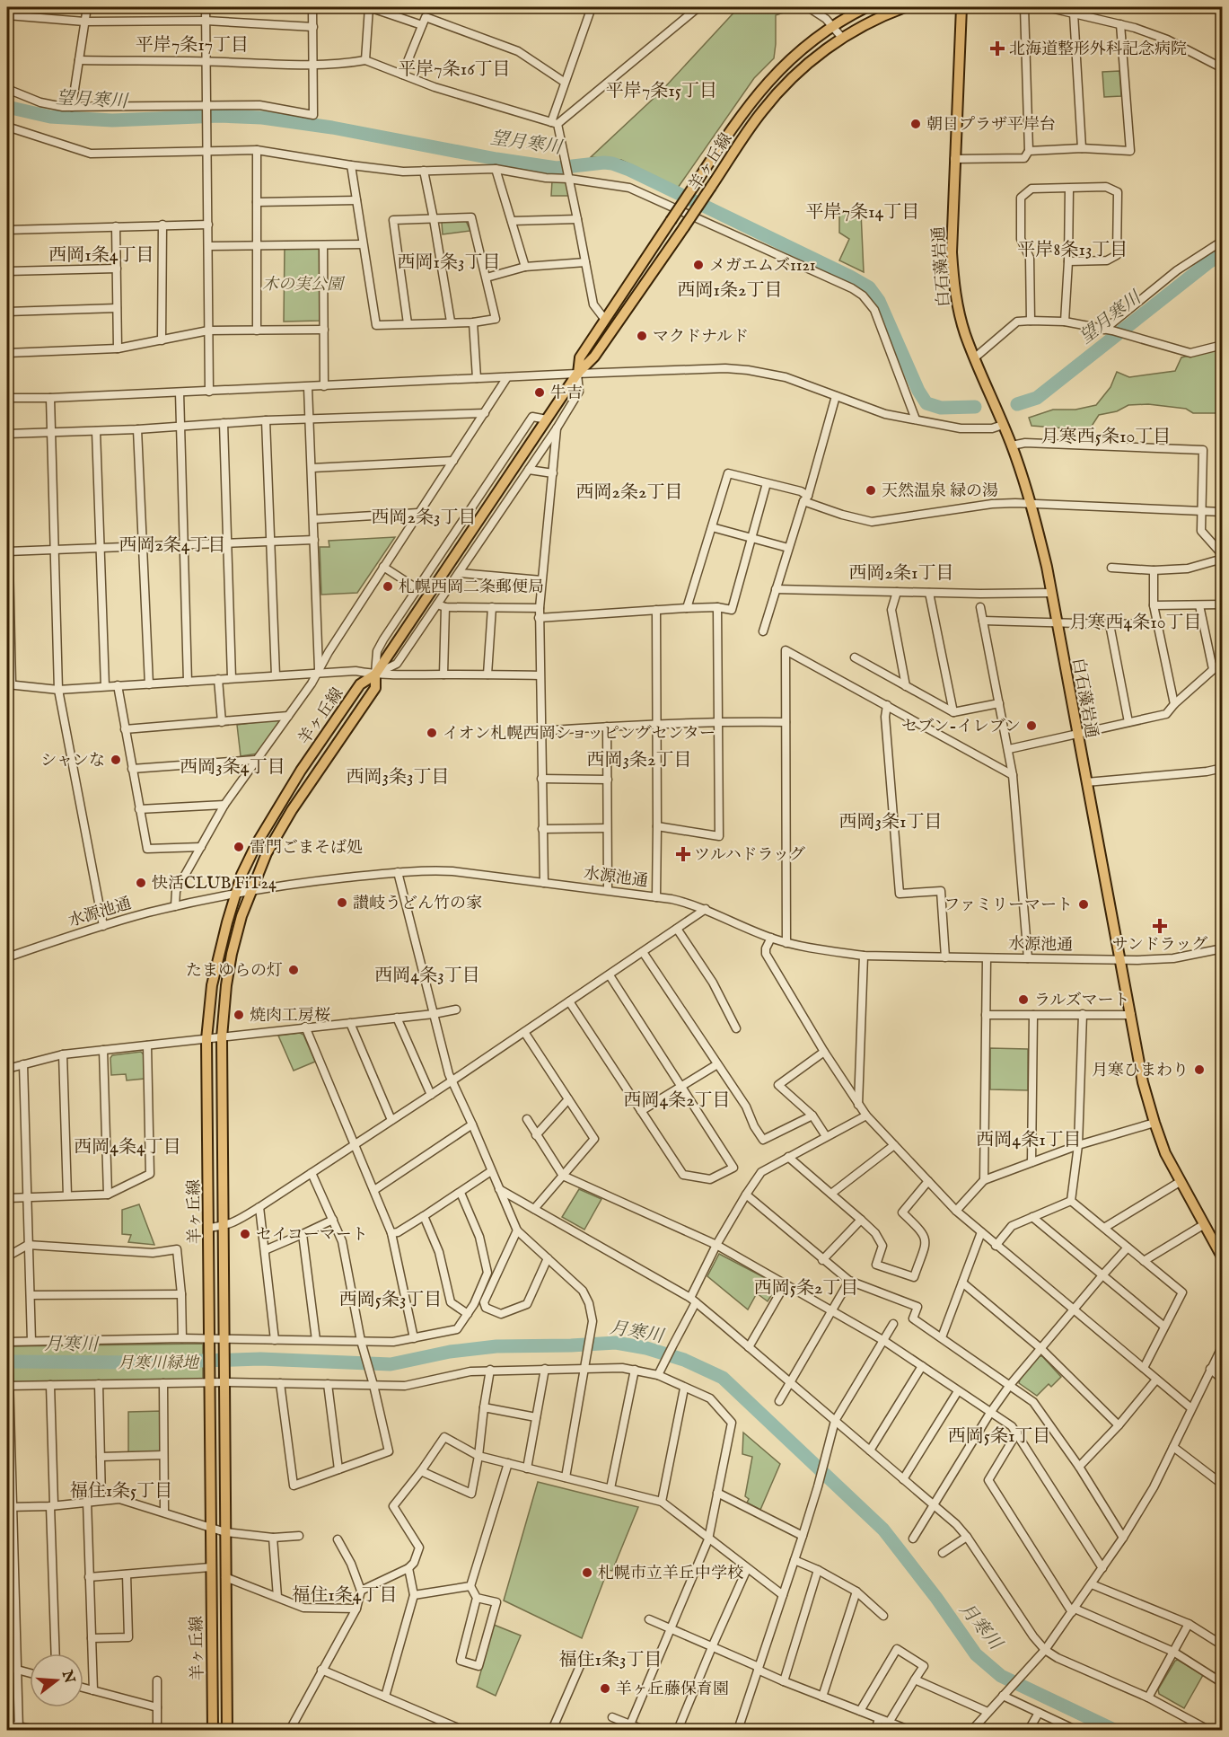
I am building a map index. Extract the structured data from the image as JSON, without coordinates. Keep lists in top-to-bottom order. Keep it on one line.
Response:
{"streets":{"main road":["羊ヶ丘線","白石藻岩通"],"street":["水源池通"]},"crossings":[["羊ヶ丘線","水源池通"],["白石藻岩通","水源池通"]],"districts":["平岸7条17丁目","平岸7条16丁目","平岸7条15丁目","平岸7条14丁目","平岸8条13丁目","西岡1条4丁目","西岡1条3丁目","西岡1条2丁目","月寒西5条10丁目","西岡2条2丁目","西岡2条3丁目","西岡2条4丁目","西岡2条1丁目","月寒西4条10丁目","西岡3条2丁目","西岡3条4丁目","西岡3条3丁目","西岡3条1丁目","西岡4条3丁目","西岡4条2丁目","西岡4条1丁目","西岡4条4丁目","西岡5条2丁目","西岡5条3丁目","西岡5条1丁目","福住1条5丁目","福住1条4丁目","福住1条3丁目"],"water":["望月寒川","月寒川"],"parks":["木の実公園","月寒川緑地"],"places":{"health":["北海道整形外科記念病院","ツルハドラッグ","サンドラッグ"],"other":["朝日プラザ平岸台","メガエムズ1121","マクドナルド","牛吉","天然温泉 緑の湯","札幌西岡二条郵便局","セブン-イレブン","イオン札幌西岡ショッピングセンター","シャンな","雷門ごまそば処","快活CLUB FiT24","讃岐うどん竹の家","ファミリーマート","たまゆらの灯","ラルズマート","焼肉工房桜","月寒ひまわり","セイコーマート","札幌市立羊丘中学校","羊ヶ丘藤保育園"]},"north":"right"}
